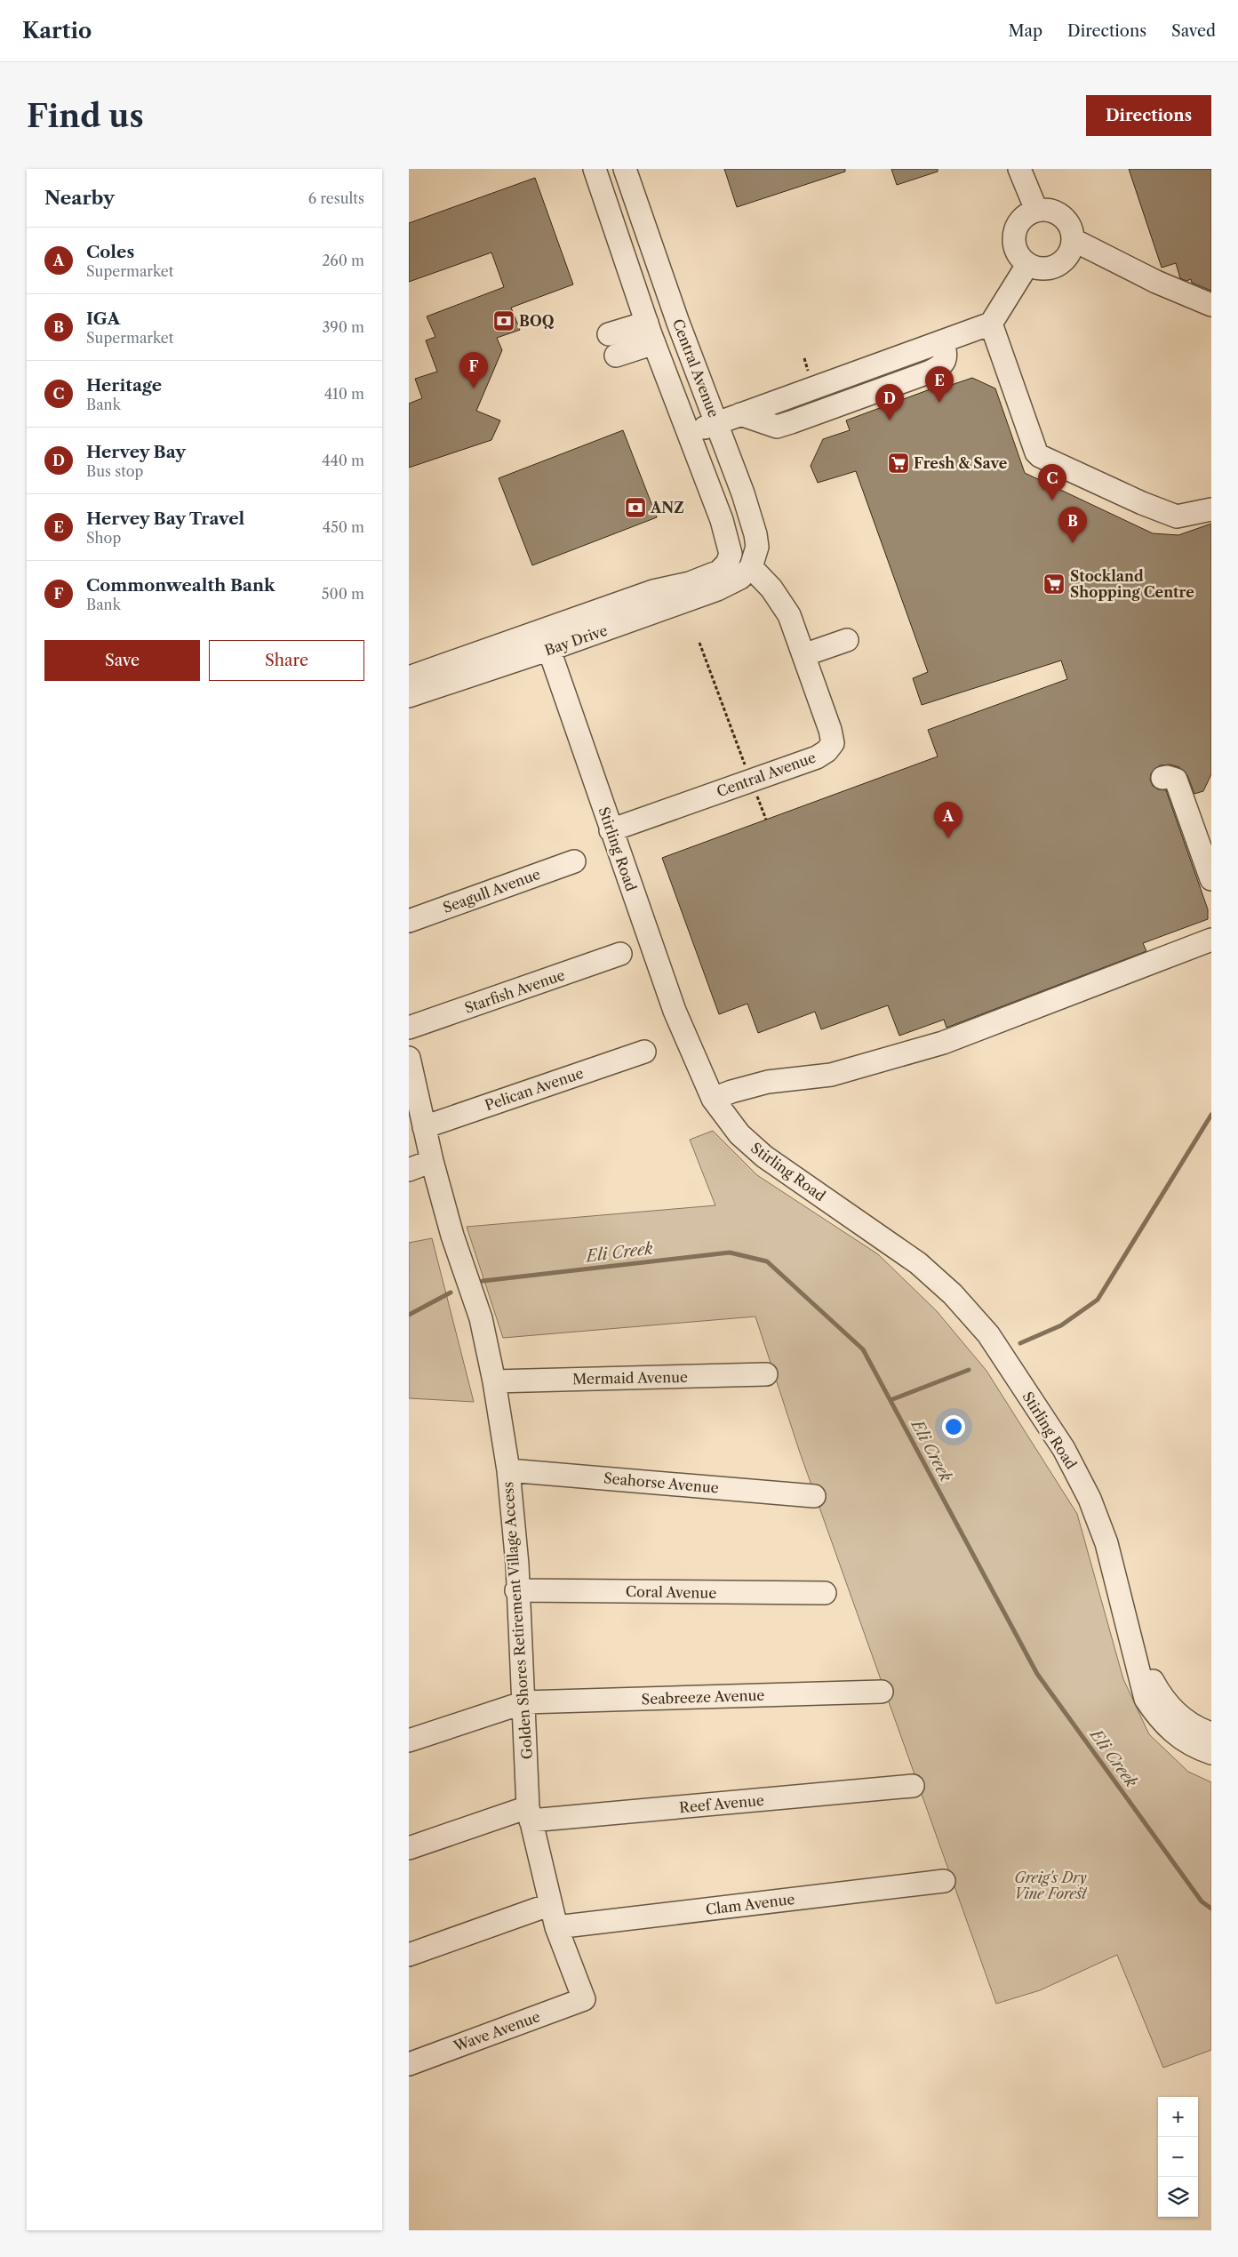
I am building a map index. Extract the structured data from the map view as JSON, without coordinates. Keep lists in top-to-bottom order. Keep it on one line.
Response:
{"streets":{"street":["Central Avenue","Bay Drive","Stirling Road","Seagull Avenue","Starfish Avenue","Pelican Avenue","Mermaid Avenue","Seahorse Avenue","Coral Avenue","Golden Shores Retirement Village Access","Seabreeze Avenue","Reef Avenue","Clam Avenue","Wave Avenue"]},"crossings":[["Central Avenue","Bay Drive"],["Central Avenue","Stirling Road"],["Bay Drive","Stirling Road"],["Pelican Avenue","Golden Shores Retirement Village Access"],["Mermaid Avenue","Golden Shores Retirement Village Access"],["Seahorse Avenue","Golden Shores Retirement Village Access"],["Coral Avenue","Golden Shores Retirement Village Access"],["Golden Shores Retirement Village Access","Seabreeze Avenue"],["Golden Shores Retirement Village Access","Reef Avenue"],["Golden Shores Retirement Village Access","Clam Avenue"],["Golden Shores Retirement Village Access","Wave Avenue"]],"water":["Eli Creek"],"parks":["Greig's Dry Vine Forest"],"places":{"bank":["BOQ","ANZ"],"supermarket":["Fresh & Save","Stockland Shopping Centre"]},"page":{"header":"Kartio","nav":["Map","Directions","Saved"],"buttons":["Directions",["Save","Share"]],"title":"Find us","heading":["Nearby","6 results"],"list":[{"mark":"A","name":"Coles","note":"Supermarket","value":"260 m"},{"mark":"B","name":"IGA","note":"Supermarket","value":"390 m"},{"mark":"C","name":"Heritage","note":"Bank","value":"410 m"},{"mark":"D","name":"Hervey Bay","note":"Bus stop","value":"440 m"},{"mark":"E","name":"Hervey Bay Travel","note":"Shop","value":"450 m"},{"mark":"F","name":"Commonwealth Bank","note":"Bank","value":"500 m"}],"pins":["F","E","D","C","B","A"],"map_buttons":["+","−"]}}
